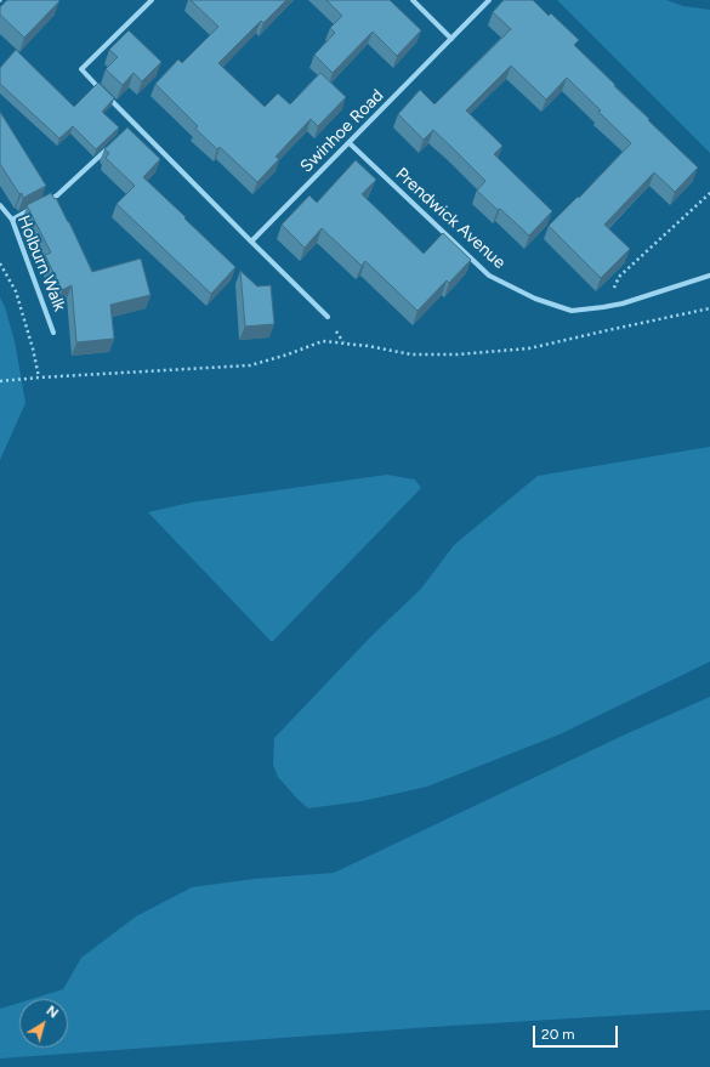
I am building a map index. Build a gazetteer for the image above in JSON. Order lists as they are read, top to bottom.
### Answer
{
  "streets": {
    "street": ["Swinhoe Road", "Prendwick Avenue", "Holburn Walk"]
  },
  "crossings": [
    ["Swinhoe Road", "Prendwick Avenue"]
  ],
  "scale_bar": "20 m",
  "north": "top right"
}
